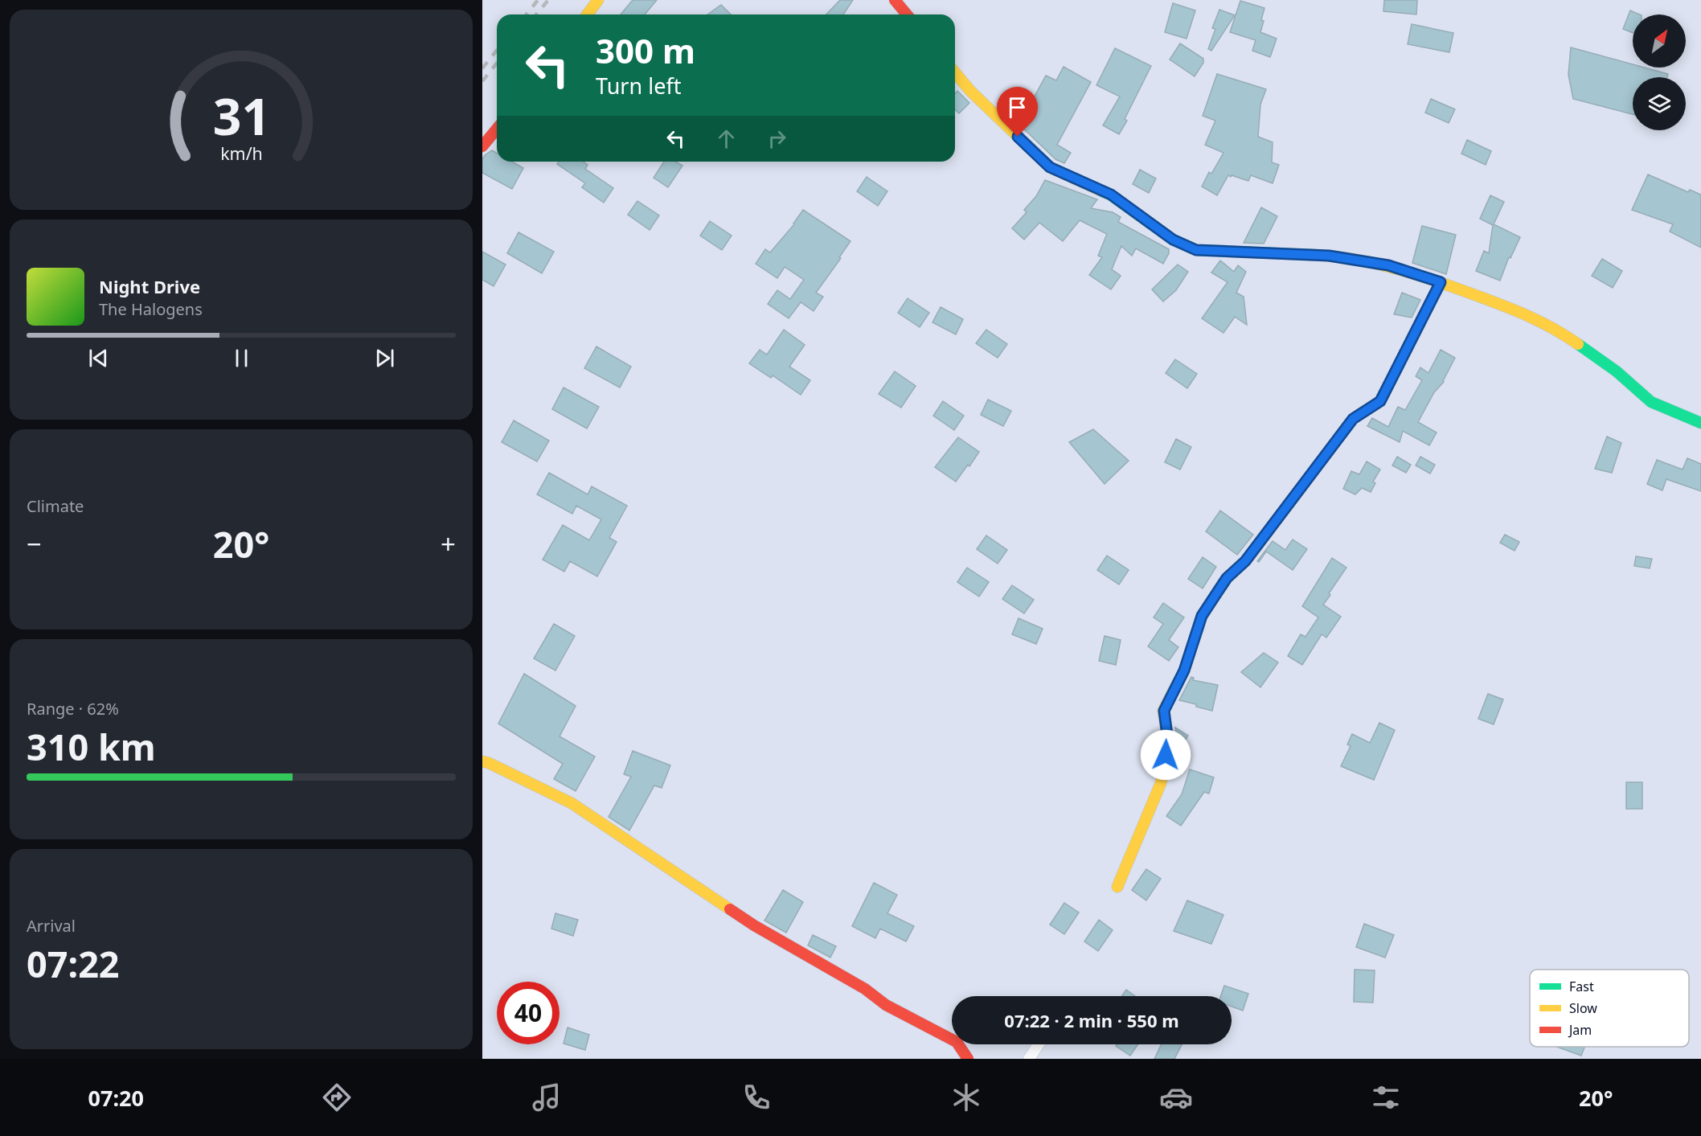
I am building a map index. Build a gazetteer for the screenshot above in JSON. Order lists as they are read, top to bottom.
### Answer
{
  "legend": ["Fast", "Slow", "Jam"],
  "north": "top right",
  "page": {
    "turn": ["300 m", "Turn left"],
    "song": ["Night Drive", "The Halogens"],
    "tile": [
      "Climate",
      ["Range · 62%", "310 km"],
      ["Arrival", "07:22"]
    ],
    "heat": ["−", "20°", "+"],
    "limit": "40",
    "trip": "07:22 · 2 min · 550 m",
    "tabs": ["07:20", "20°"],
    "gauge": ["31", "km/h"]
  }
}
